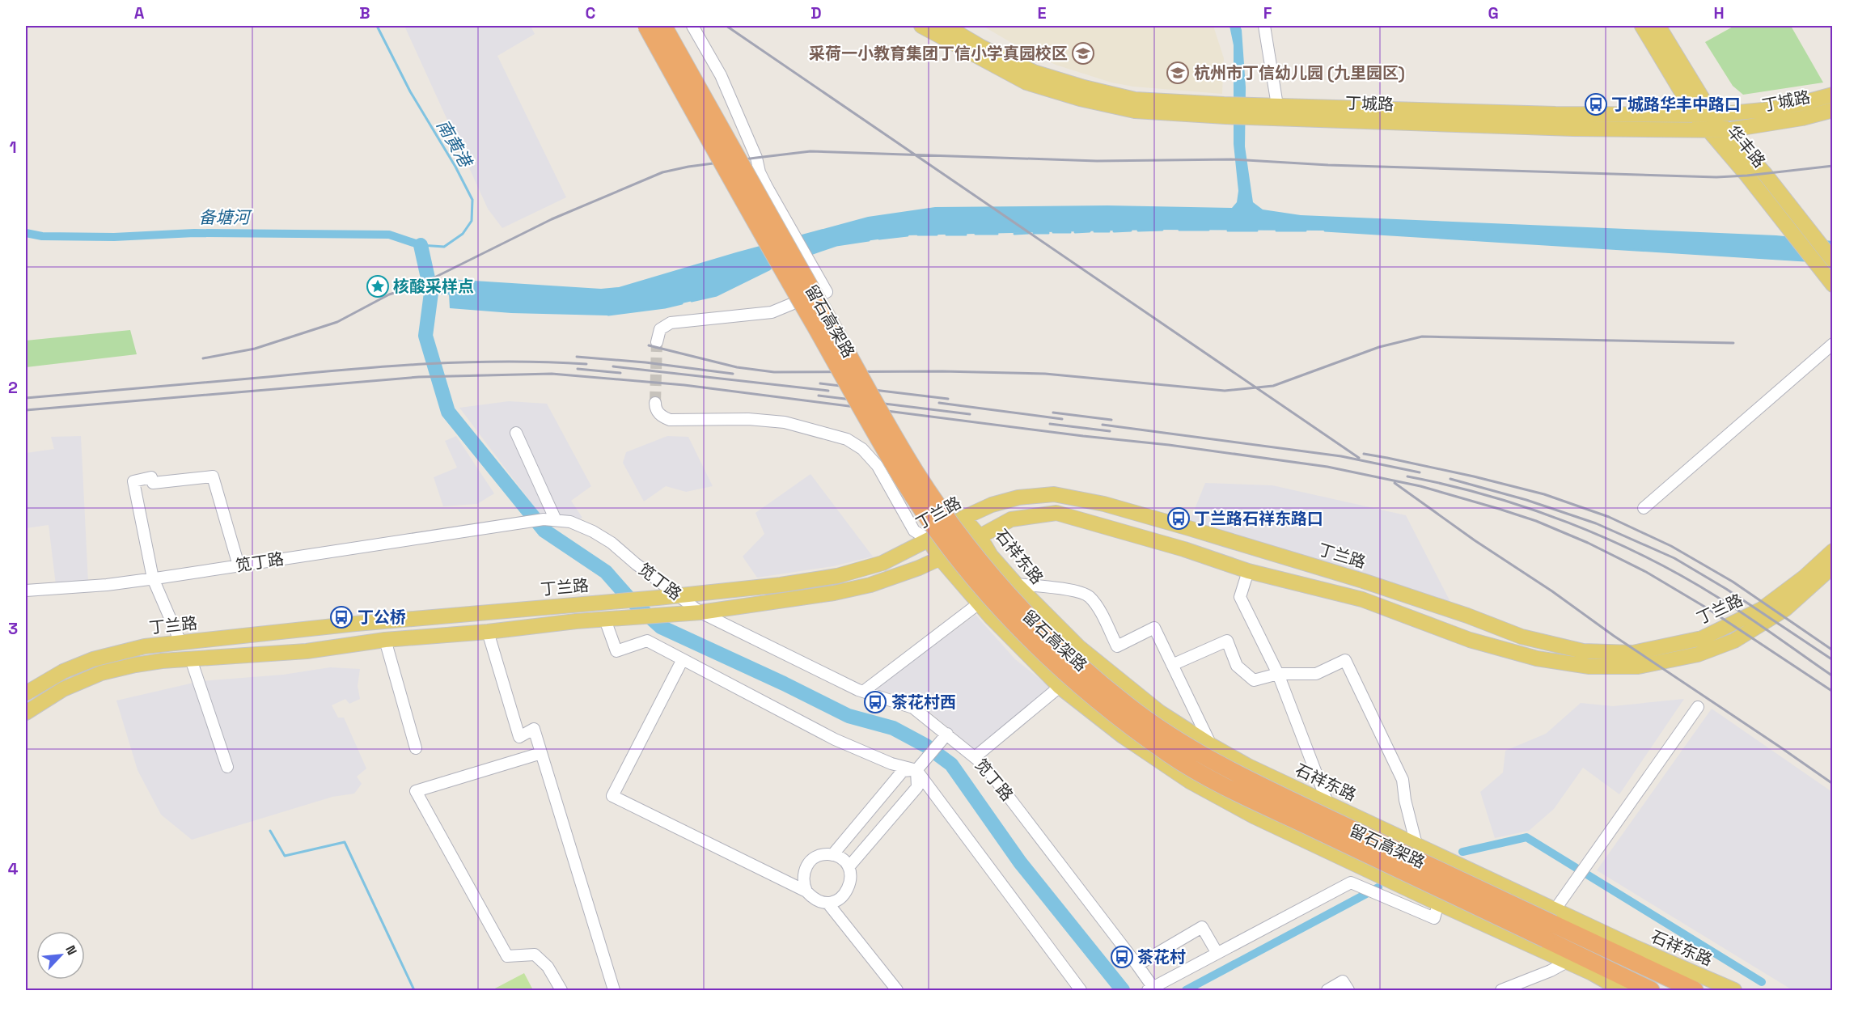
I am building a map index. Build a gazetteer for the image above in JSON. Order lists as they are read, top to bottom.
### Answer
{
  "streets": {
    "highway": ["留石高架路"],
    "main road": [
      "丁城路",
      "华丰路",
      "丁兰路",
      "石祥东路"
    ],
    "street": ["笕丁路"]
  },
  "crossings": [
    ["丁城路", "华丰路"],
    ["留石高架路", "石祥东路"],
    ["丁兰路", "石祥东路"],
    ["丁兰路", "笕丁路"]
  ],
  "water": ["南黄港", "备塘河"],
  "places": {
    "school or university": ["采荷一小教育集团丁信小学真园校区", "杭州市丁信幼儿园 (九里园区)"],
    "bus stop": [
      "丁城路华丰中路口",
      "丁兰路石祥东路口",
      "丁公桥",
      "茶花村西",
      "茶花村"
    ],
    "place": ["核酸采样点"]
  },
  "north": "top right",
  "grid": {
    "columns": [
      "A",
      "B",
      "C",
      "D",
      "E",
      "F",
      "G",
      "H"
    ],
    "rows": [
      "1",
      "2",
      "3",
      "4"
    ]
  }
}
